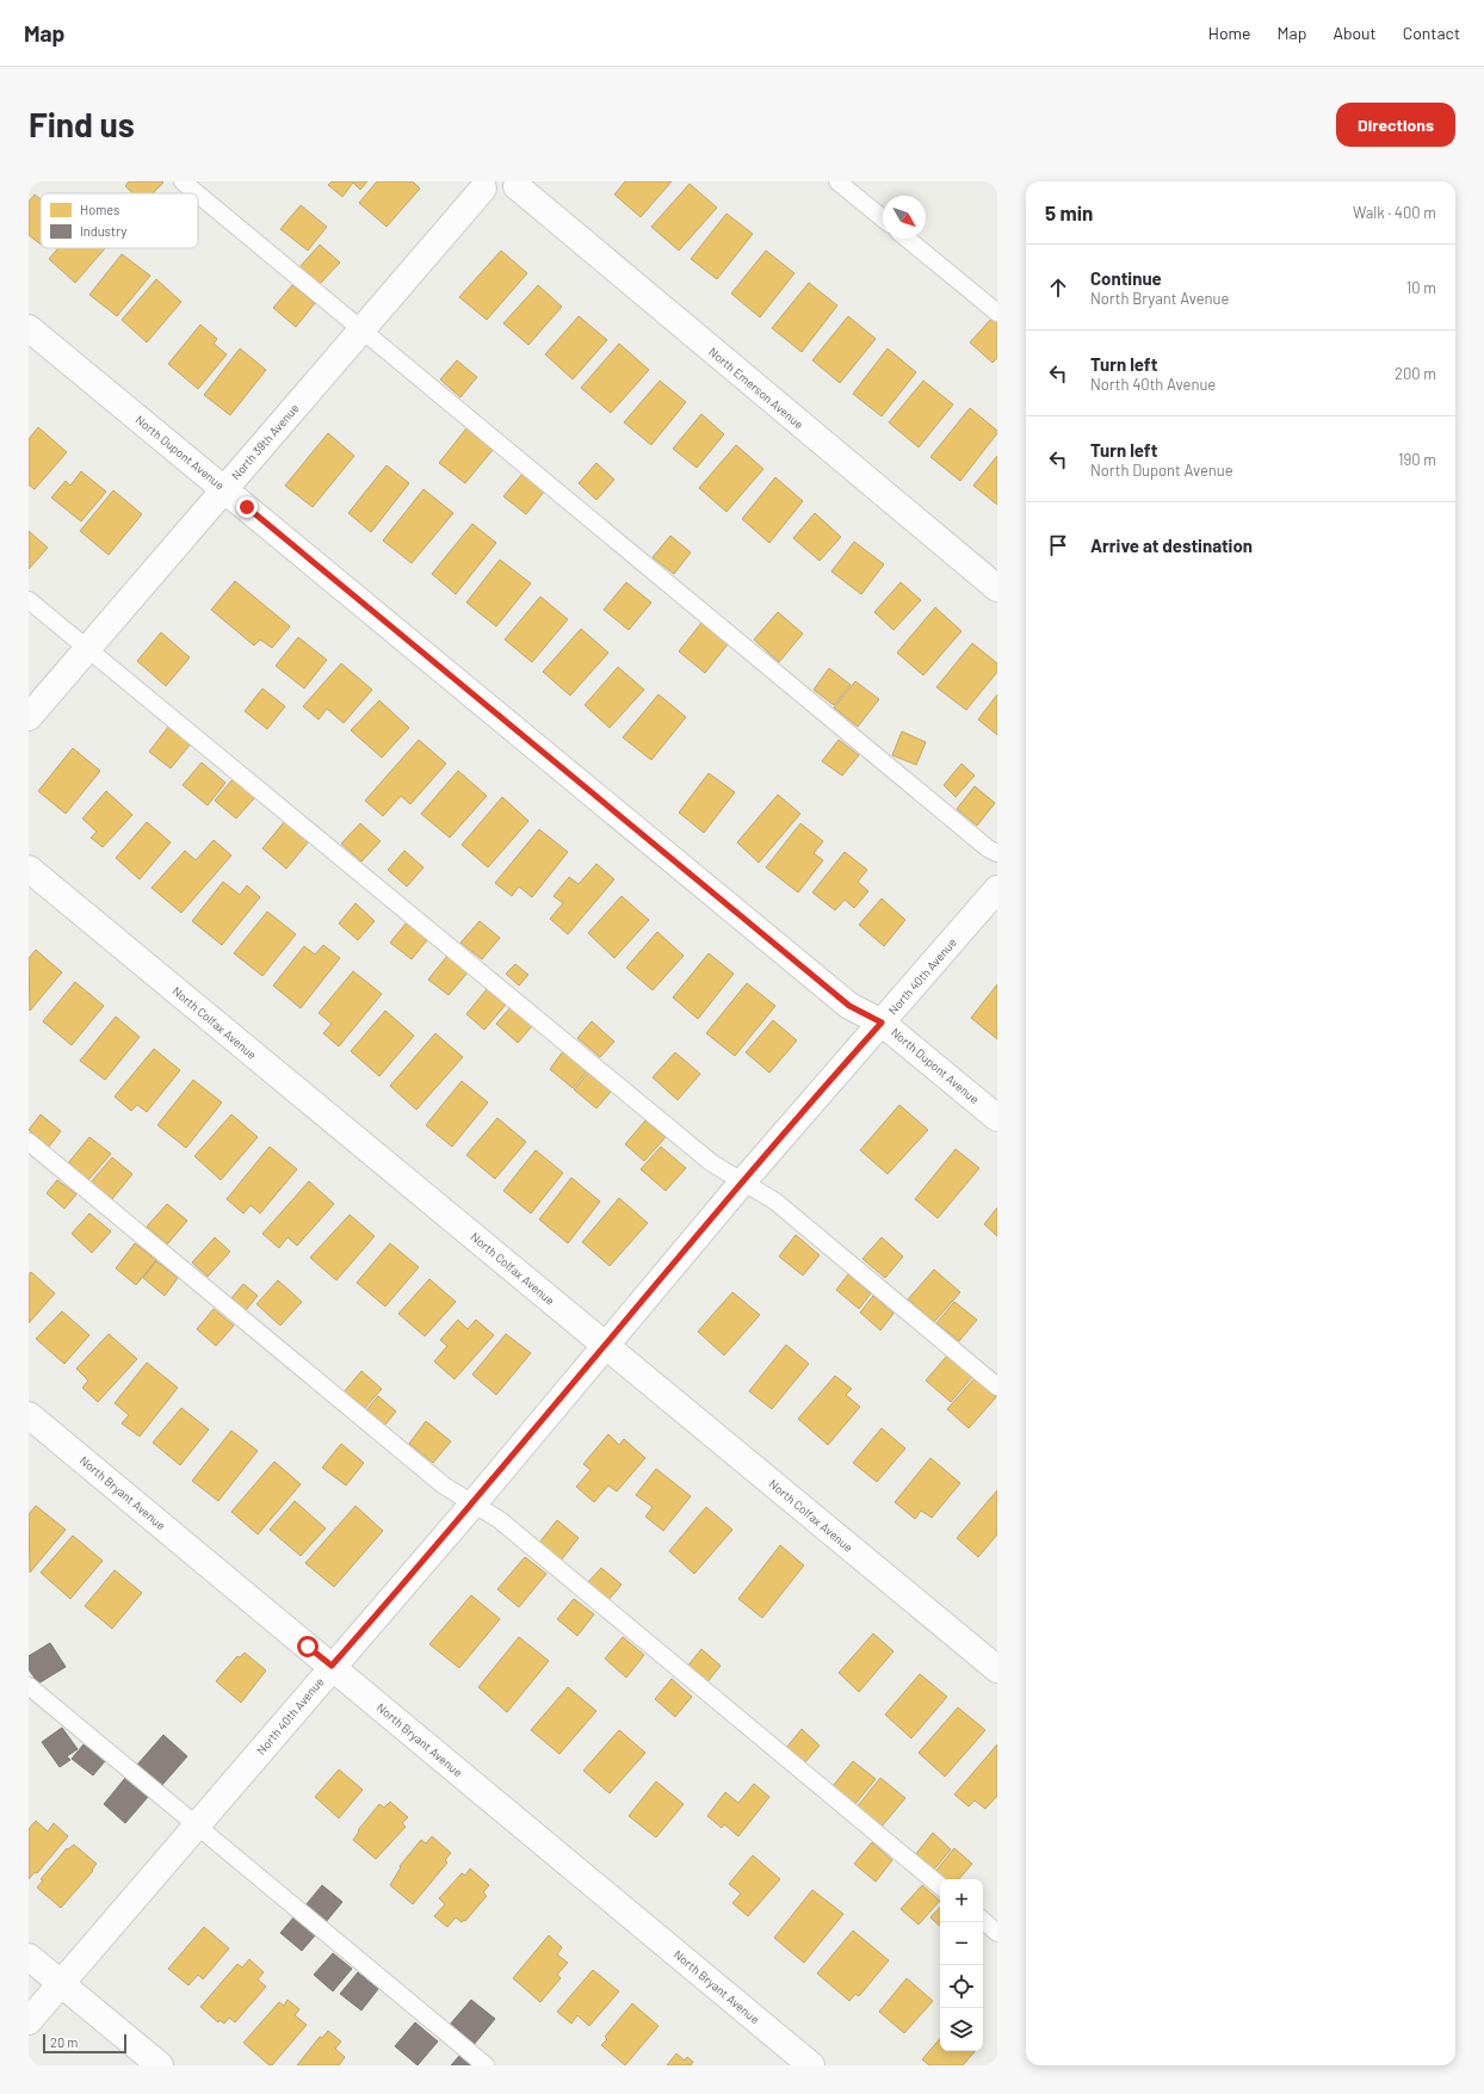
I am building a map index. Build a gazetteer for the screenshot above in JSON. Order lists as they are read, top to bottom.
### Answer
{
  "streets": {
    "street": [
      "North Emerson Avenue",
      "North 39th Avenue",
      "North Dupont Avenue",
      "North 40th Avenue",
      "North Colfax Avenue",
      "North Bryant Avenue"
    ]
  },
  "crossings": [
    ["North 39th Avenue", "North Dupont Avenue"],
    ["North Dupont Avenue", "North 40th Avenue"],
    ["North 40th Avenue", "North Colfax Avenue"],
    ["North 40th Avenue", "North Bryant Avenue"]
  ],
  "legend": ["Homes", "Industry"],
  "scale_bar": "20 m",
  "north": "bottom right",
  "page": {
    "header": "Map",
    "nav": [
      "Home",
      "Map",
      "About",
      "Contact"
    ],
    "buttons": "Directions",
    "title": "Find us",
    "heading": ["5 min", "Walk · 400 m"],
    "list": [
      ["Continue", "North Bryant Avenue", "10 m"],
      ["Turn left", "North 40th Avenue", "200 m"],
      ["Turn left", "North Dupont Avenue", "190 m"],
      "Arrive at destination"
    ],
    "map_buttons": ["+", "−"],
    "scale": "20 m"
  }
}
